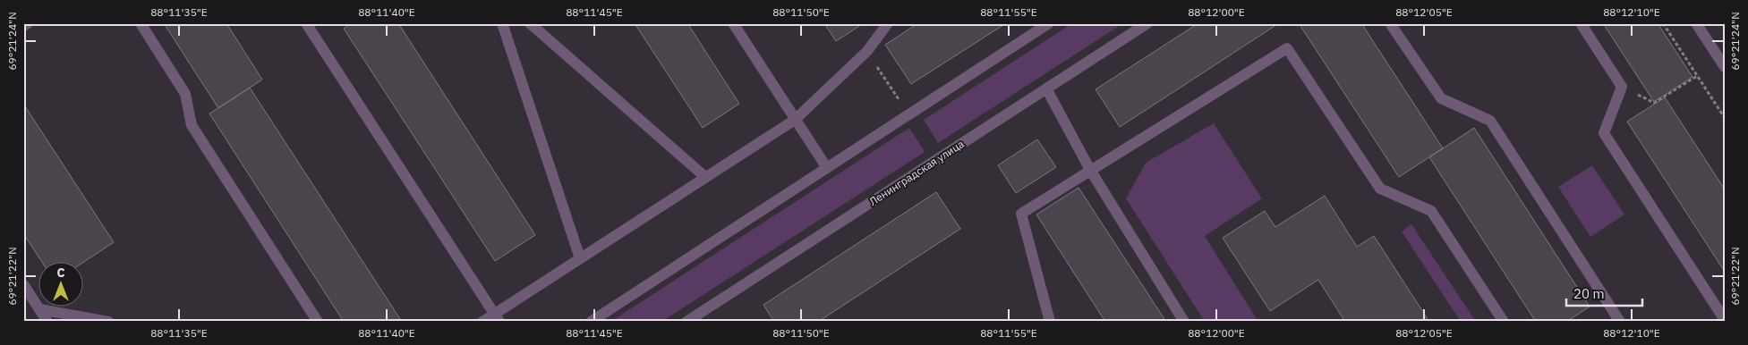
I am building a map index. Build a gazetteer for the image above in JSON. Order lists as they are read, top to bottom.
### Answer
{
  "streets": {
    "street": ["Ленинградская улица"]
  },
  "scale_bar": "20 m",
  "north": "top",
  "coordinates": [
    "88°11'35\"E",
    "88°11'40\"E",
    "88°11'45\"E",
    "88°11'50\"E",
    "88°11'55\"E",
    "88°12'00\"E",
    "88°12'05\"E",
    "88°12'10\"E",
    "69°21'24\"N",
    "69°21'22\"N"
  ]
}
